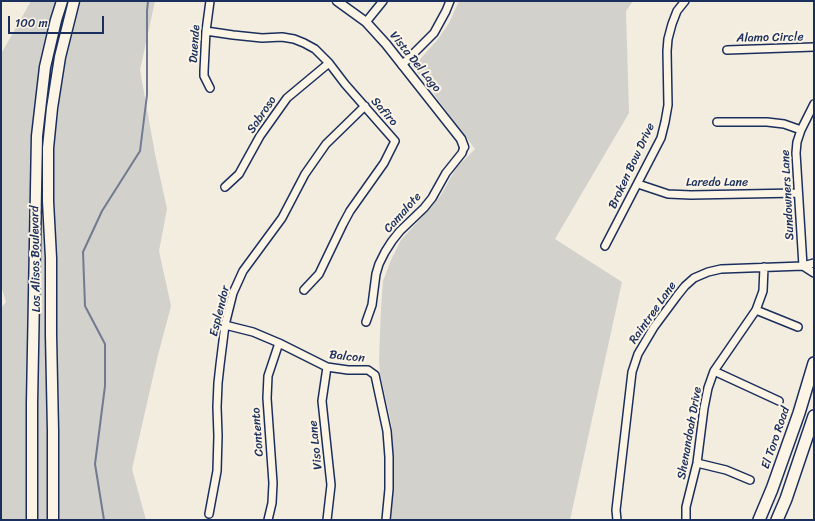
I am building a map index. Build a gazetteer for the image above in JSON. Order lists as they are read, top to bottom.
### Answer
{
  "streets": {
    "main road": ["Los Alisos Boulevard", "El Toro Road"],
    "street": [
      "Alamo Circle",
      "Duende",
      "Vista Del Lago",
      "Safiro",
      "Sabroso",
      "Broken Bow Drive",
      "Laredo Lane",
      "Sundowners Lane",
      "Camalote",
      "Esplendor",
      "Raintree Lane",
      "Balcon",
      "Contento",
      "Shenandoah Drive",
      "Viso Lane"
    ]
  },
  "crossings": [
    ["Duende", "Safiro"],
    ["Vista Del Lago", "Camalote"],
    ["Safiro", "Sabroso"],
    ["Safiro", "Esplendor"],
    ["Broken Bow Drive", "Laredo Lane"],
    ["Laredo Lane", "Sundowners Lane"],
    ["Sundowners Lane", "Raintree Lane"],
    ["Esplendor", "Balcon"],
    ["Raintree Lane", "Shenandoah Drive"],
    ["Balcon", "Contento"],
    ["Balcon", "Viso Lane"]
  ],
  "scale_bar": "100 m"
}
